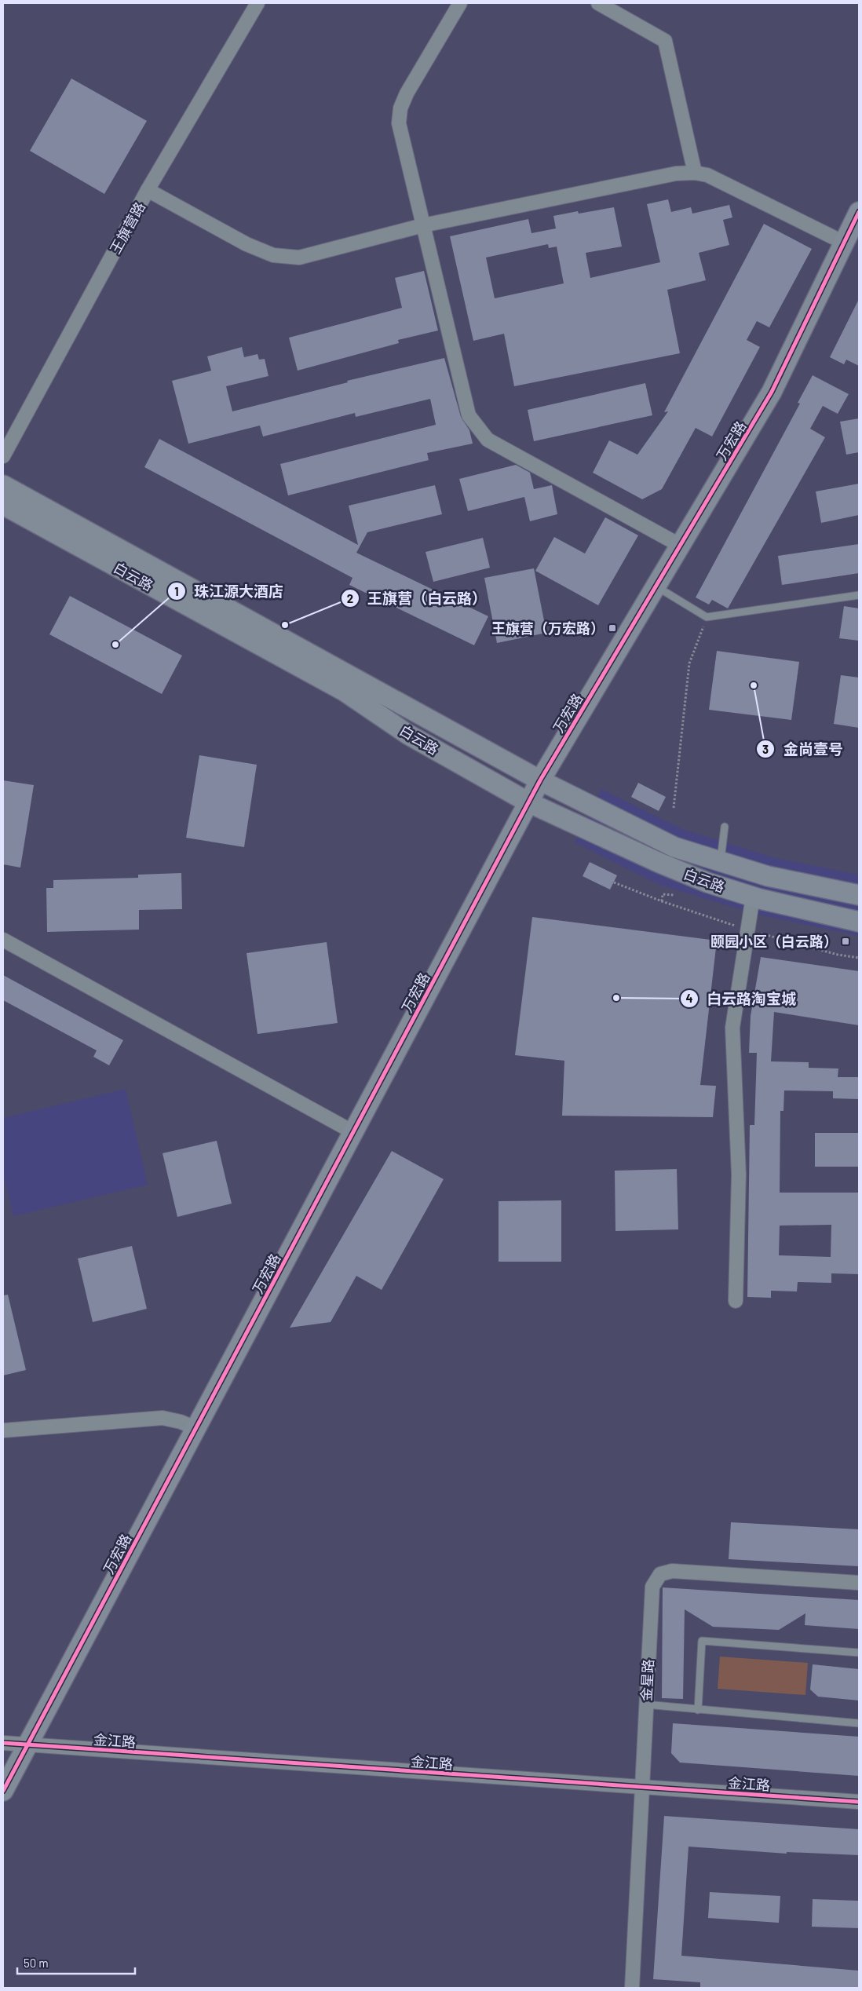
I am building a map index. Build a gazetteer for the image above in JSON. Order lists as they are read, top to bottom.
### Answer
{
  "streets": {
    "main road": ["万宏路", "白云路"],
    "street": ["王旗营路", "金星路", "金江路"]
  },
  "crossings": [
    ["万宏路", "白云路"],
    ["万宏路", "金江路"],
    ["金星路", "金江路"]
  ],
  "places": {
    "other": [
      "王旗营（白云路）",
      "珠江源大酒店",
      "金尚壹号",
      "白云路淘宝城"
    ],
    "transit": ["王旗营（万宏路）", "颐园小区（白云路）"]
  },
  "scale_bar": "50 m"
}
